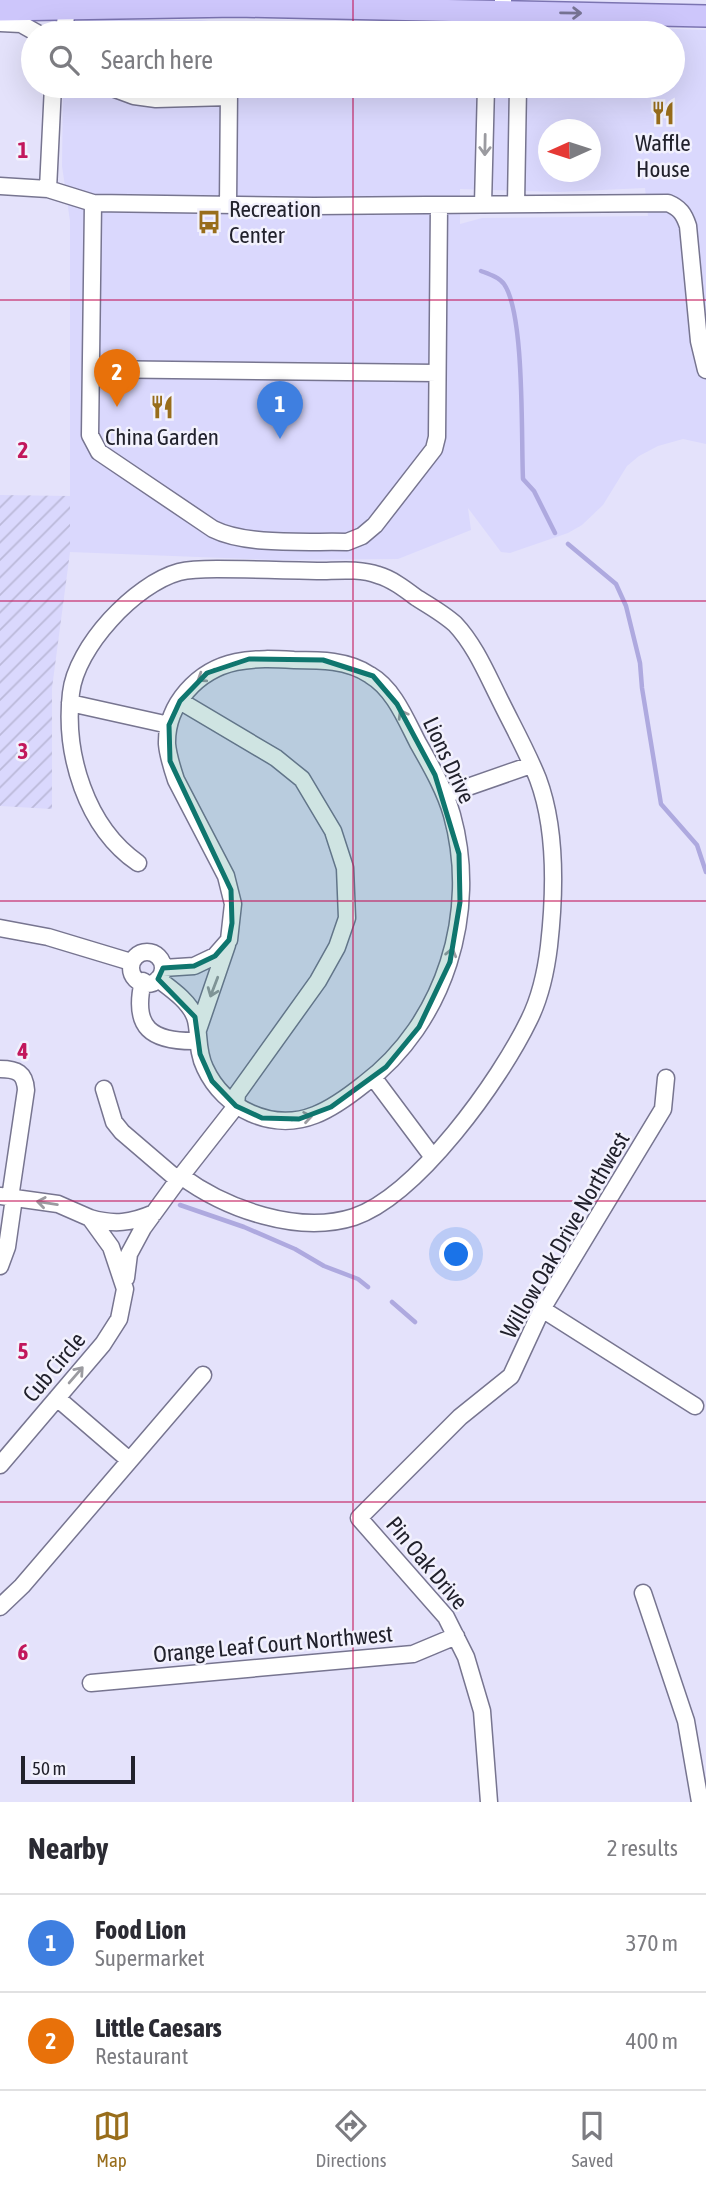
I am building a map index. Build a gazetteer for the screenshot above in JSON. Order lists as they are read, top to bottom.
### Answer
{
  "streets": {
    "street": [
      "Lions Drive",
      "Willow Oak Drive Northwest",
      "Cub Circle",
      "Pin Oak Drive",
      "Orange Leaf Court Northwest"
    ]
  },
  "crossings": [
    ["Lions Drive", "Cub Circle"],
    ["Willow Oak Drive Northwest", "Pin Oak Drive"],
    ["Pin Oak Drive", "Orange Leaf Court Northwest"]
  ],
  "places": {
    "restaurant": ["Waffle House", "China Garden"],
    "bus stop": ["Recreation Center"]
  },
  "scale_bar": "50 m",
  "north": "left",
  "page": {
    "search": "Search here",
    "pins": ["2", "1"],
    "scale": "50 m",
    "heading": ["Nearby", "2 results"],
    "list": [
      {
        "mark": "1",
        "name": "Food Lion",
        "note": "Supermarket",
        "value": "370 m"
      },
      {
        "mark": "2",
        "name": "Little Caesars",
        "note": "Restaurant",
        "value": "400 m"
      }
    ],
    "nav": ["Map", "Directions", "Saved"]
  },
  "grid": {
    "rows": [
      "1",
      "2",
      "3",
      "4",
      "5",
      "6"
    ]
  }
}
